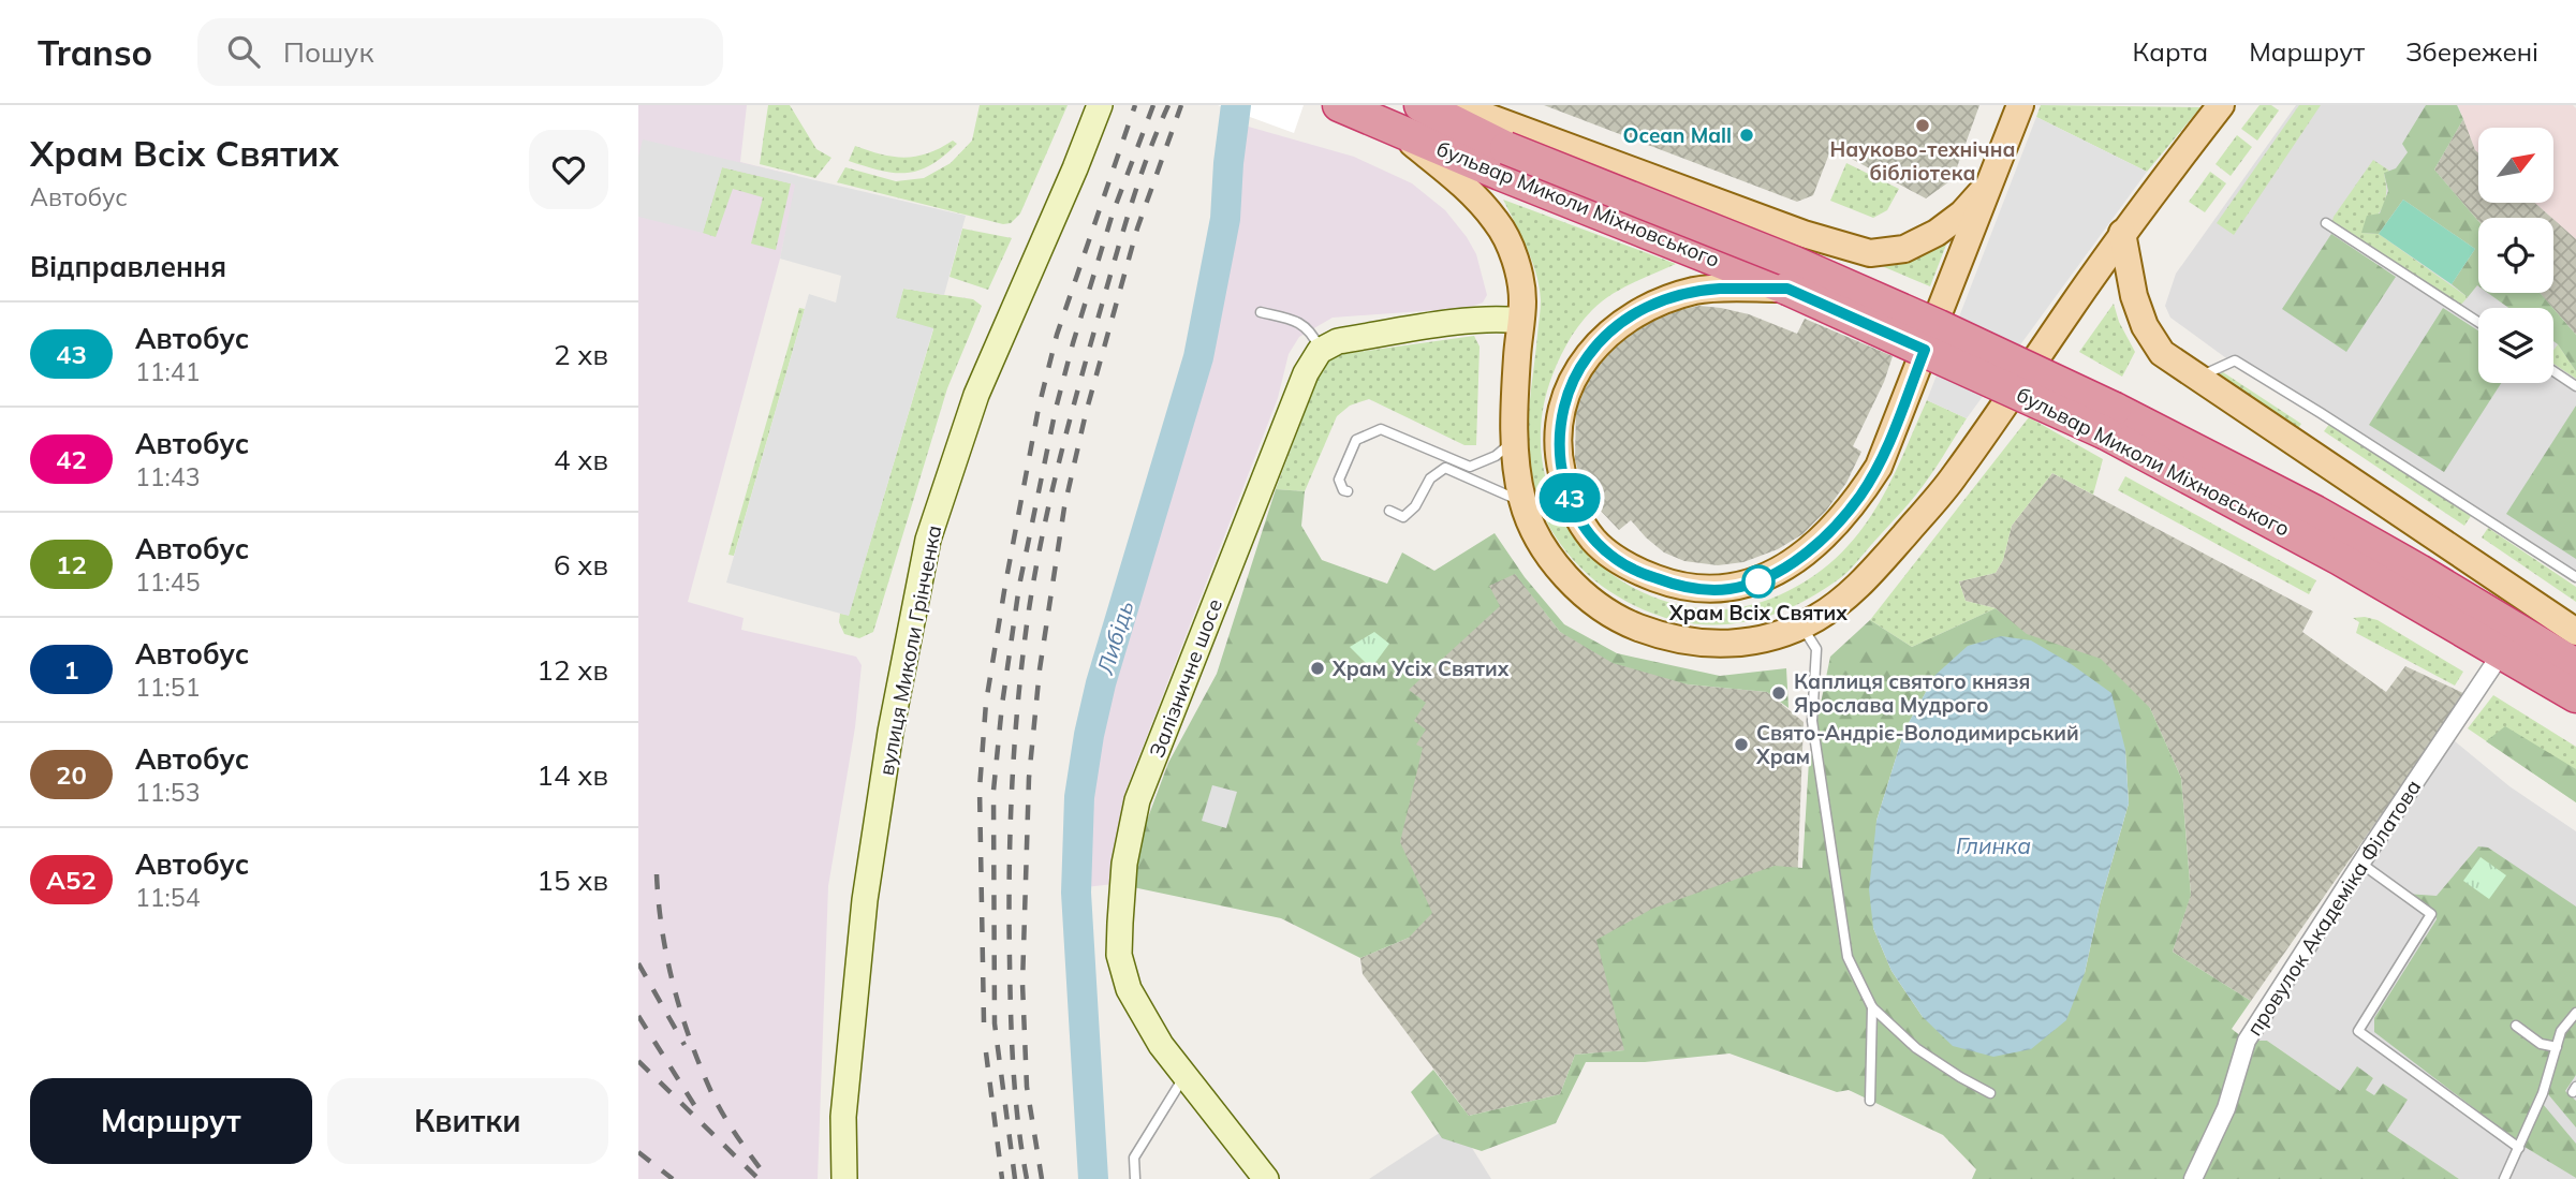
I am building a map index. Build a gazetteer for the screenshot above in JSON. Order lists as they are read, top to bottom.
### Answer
{
  "streets": {
    "highway": ["бульвар Миколи Міхновського"],
    "street": ["вулиця Миколи Грінченка", "Залізничне шосе", "провулок Академіка Філатова"]
  },
  "crossings": [
    ["бульвар Миколи Міхновського", "провулок Академіка Філатова"]
  ],
  "water": ["Либідь", "Глинка"],
  "places": [
    "Науково-технічна бібліотека",
    "Ocean Mall",
    "Храм Всіх Святих",
    "Храм Усіх Святих",
    "Каплиця святого князя Ярослава Мудрого",
    "Свято-Андріє-Володимирський Храм"
  ],
  "lines": ["bus line 43"],
  "north": "top right",
  "page": {
    "header": "Transo",
    "search": "Пошук",
    "nav": ["Карта", "Маршрут", "Збережені"],
    "heading": [
      ["Храм Всіх Святих", "Автобус"],
      "Відправлення"
    ],
    "on_map": "43",
    "list": [
      {
        "mark": "43",
        "name": "Автобус",
        "note": "11:41",
        "value": "2 хв"
      },
      {
        "mark": "42",
        "name": "Автобус",
        "note": "11:43",
        "value": "4 хв"
      },
      {
        "mark": "12",
        "name": "Автобус",
        "note": "11:45",
        "value": "6 хв"
      },
      {
        "mark": "1",
        "name": "Автобус",
        "note": "11:51",
        "value": "12 хв"
      },
      {
        "mark": "20",
        "name": "Автобус",
        "note": "11:53",
        "value": "14 хв"
      },
      {
        "mark": "А52",
        "name": "Автобус",
        "note": "11:54",
        "value": "15 хв"
      }
    ],
    "buttons": ["Маршрут", "Квитки"]
  }
}
